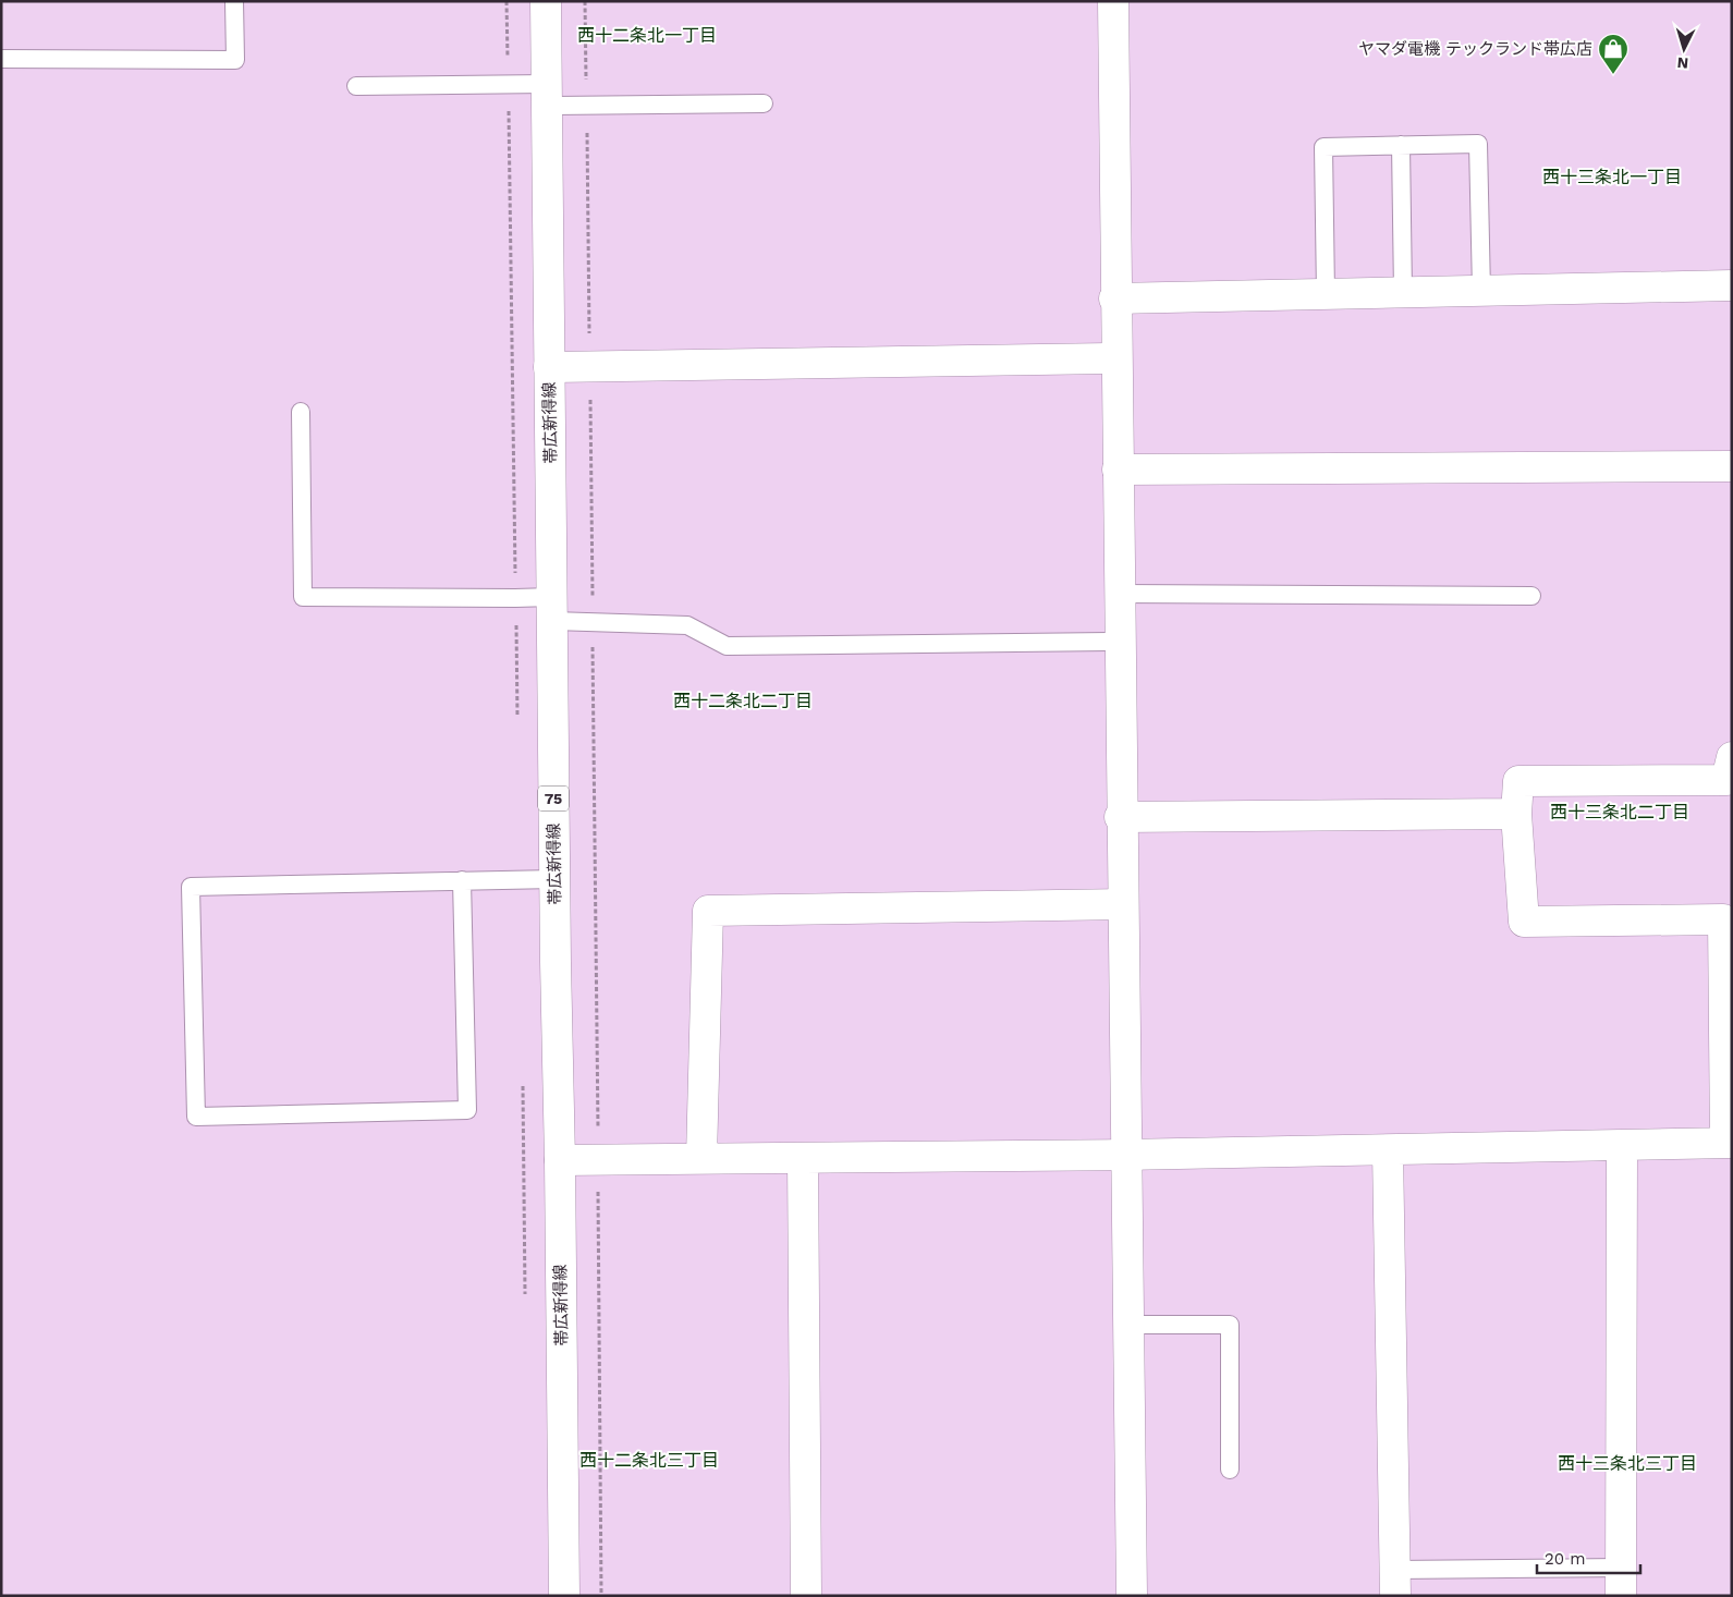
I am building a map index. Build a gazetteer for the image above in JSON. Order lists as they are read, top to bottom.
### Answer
{
  "streets": {
    "street": ["帯広新得線", "75"]
  },
  "districts": [
    "西十二条北一丁目",
    "西十三条北一丁目",
    "西十二条北二丁目",
    "西十三条北二丁目",
    "西十二条北三丁目",
    "西十三条北三丁目"
  ],
  "places": {
    "shop": ["ヤマダ電機 テックランド帯広店"]
  },
  "scale_bar": "20 m",
  "north": "bottom"
}
